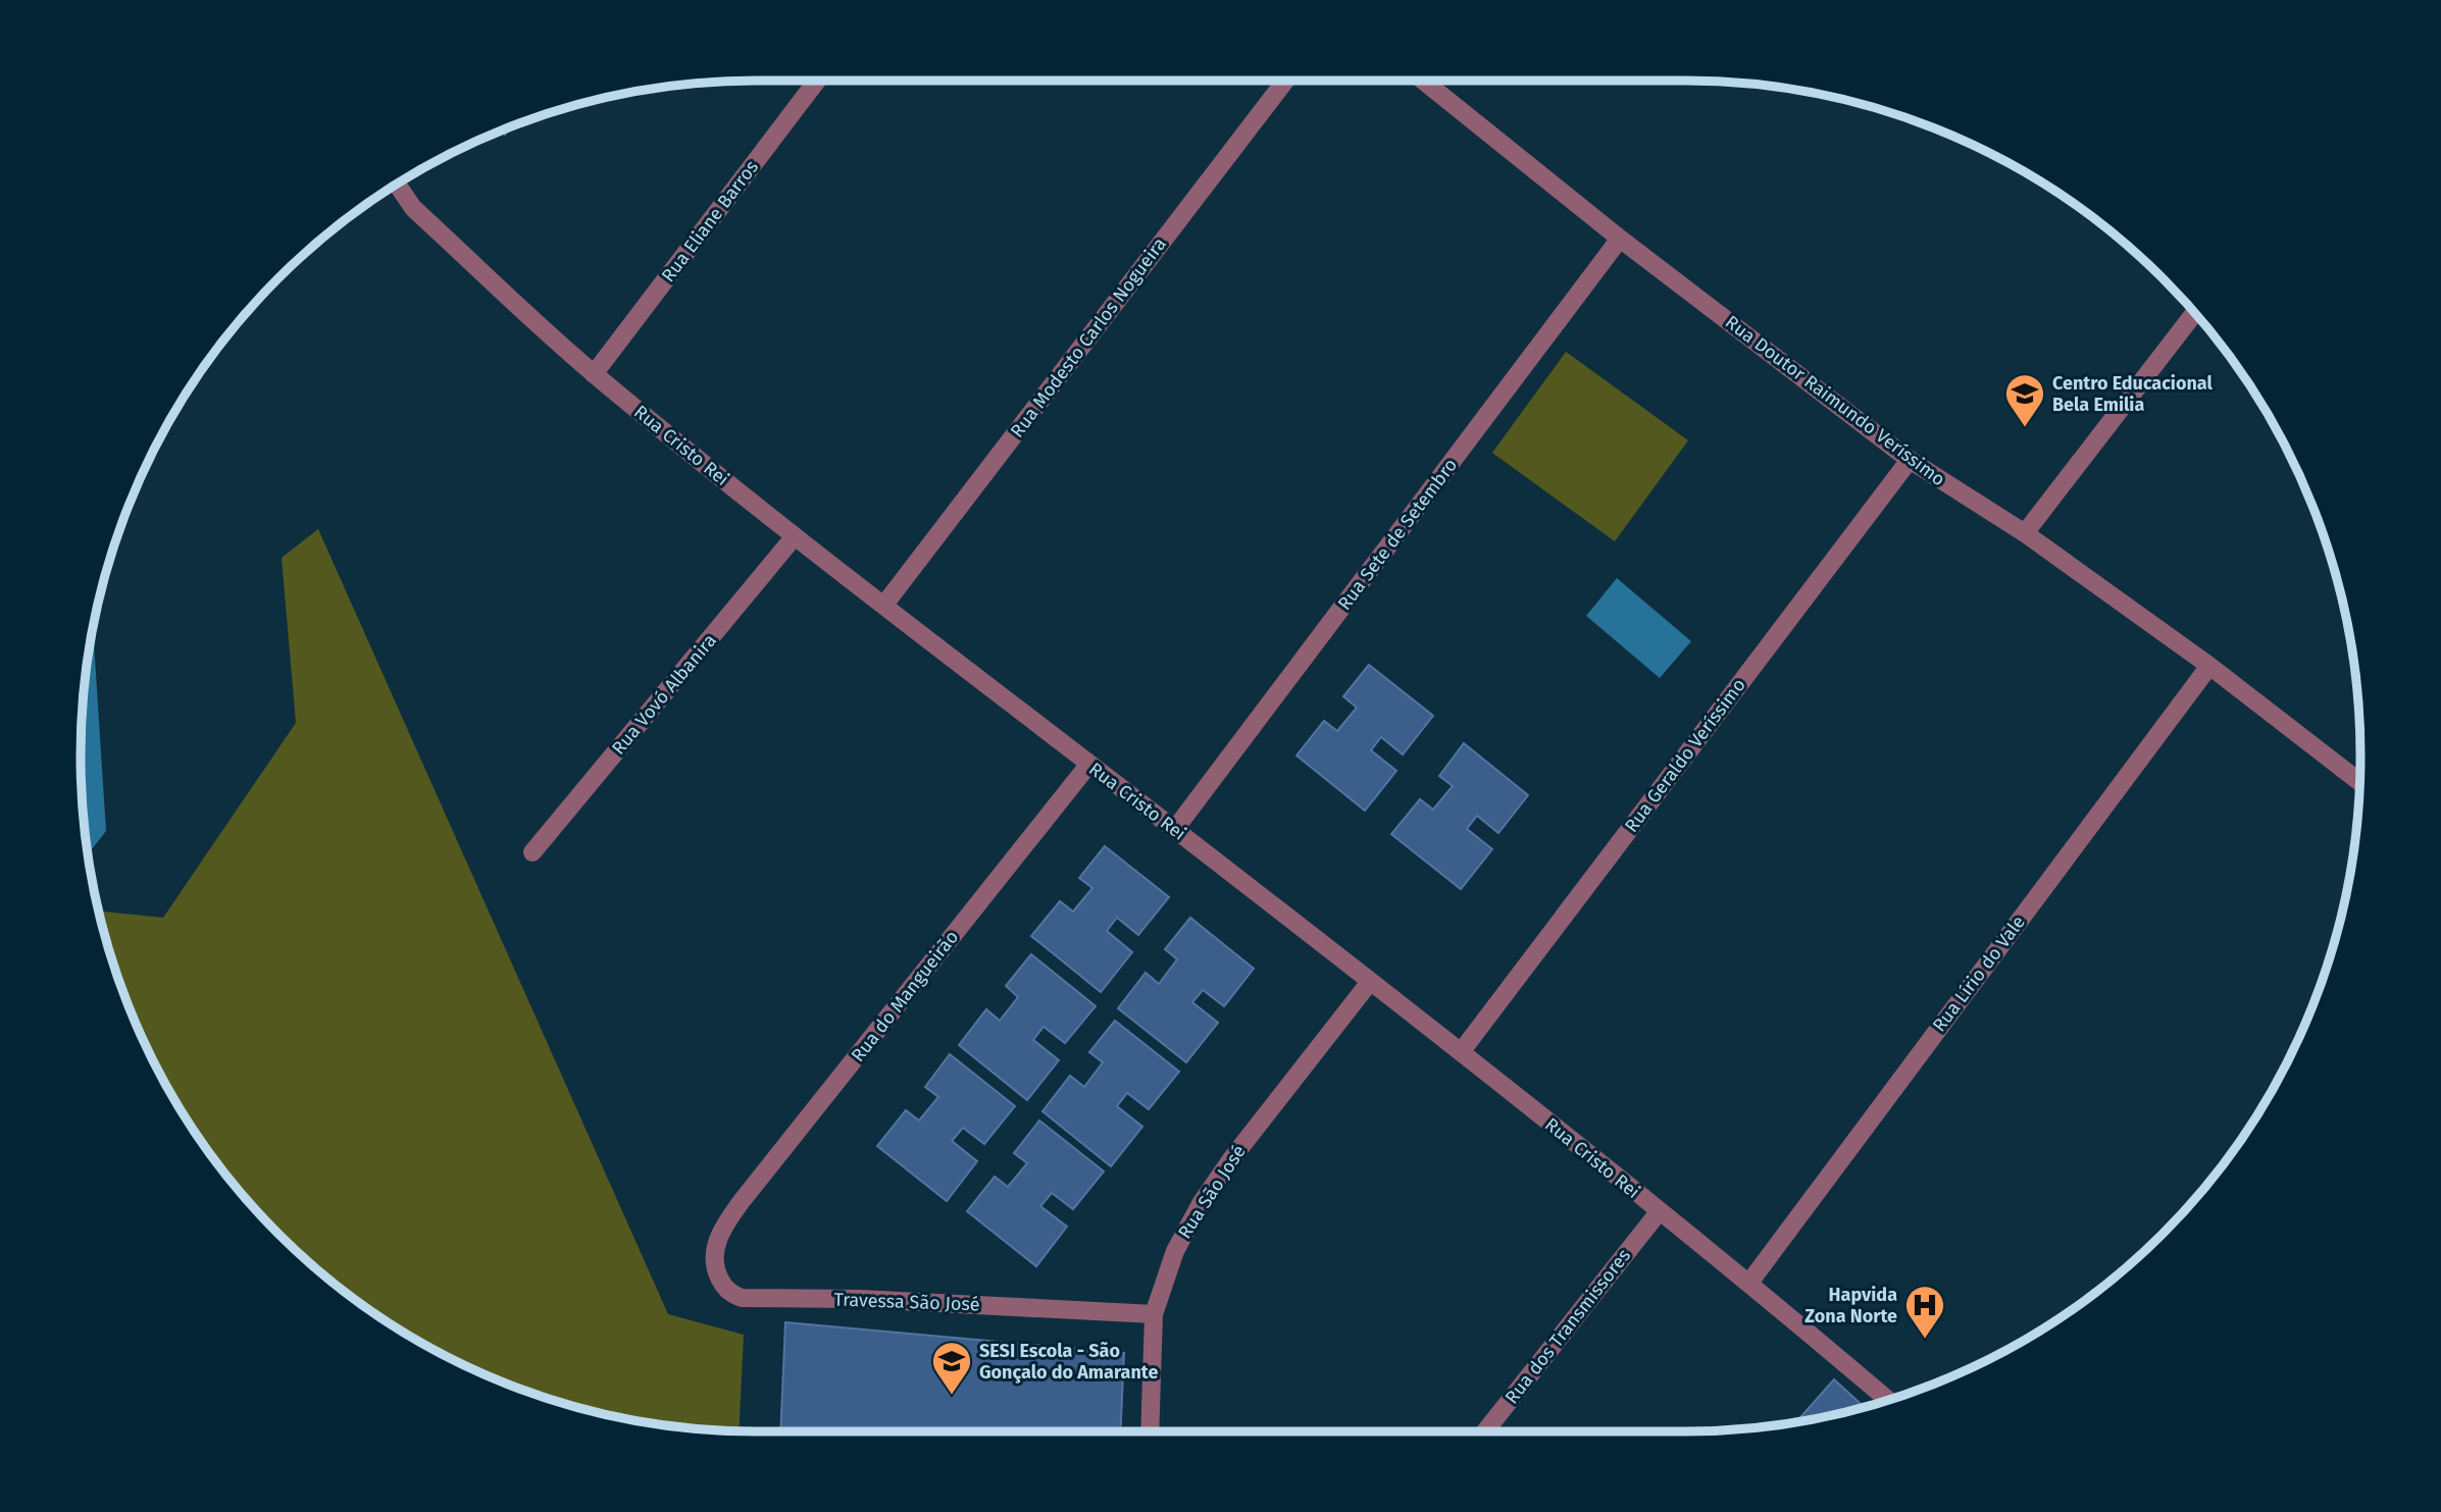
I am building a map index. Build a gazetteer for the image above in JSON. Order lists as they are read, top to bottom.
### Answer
{
  "streets": {
    "street": [
      "Rua Eliane Barros",
      "Rua Modesto Carlos Nogueira",
      "Rua Doutor Raimundo Veríssimo",
      "Rua Cristo Rei",
      "Rua Sete de Setembro",
      "Rua Vovó Albanira",
      "Rua Geraldo Veríssimo",
      "Rua Lírio do Vale",
      "Rua do Mangueirão",
      "Rua São José",
      "Travessa São José",
      "Rua dos Transmissores"
    ]
  },
  "crossings": [
    ["Rua Eliane Barros", "Rua Cristo Rei"],
    ["Rua Modesto Carlos Nogueira", "Rua Cristo Rei"],
    ["Rua Doutor Raimundo Veríssimo", "Rua Sete de Setembro"],
    ["Rua Doutor Raimundo Veríssimo", "Rua Geraldo Veríssimo"],
    ["Rua Doutor Raimundo Veríssimo", "Rua Lírio do Vale"],
    ["Rua Cristo Rei", "Rua Sete de Setembro"],
    ["Rua Cristo Rei", "Rua Vovó Albanira"],
    ["Rua Cristo Rei", "Rua Geraldo Veríssimo"],
    ["Rua Cristo Rei", "Rua Lírio do Vale"],
    ["Rua Cristo Rei", "Rua do Mangueirão"],
    ["Rua Cristo Rei", "Rua São José"],
    ["Rua Cristo Rei", "Rua dos Transmissores"],
    ["Rua do Mangueirão", "Travessa São José"],
    ["Rua São José", "Travessa São José"]
  ],
  "places": {
    "school or university": ["Centro Educacional Bela Emilia", "SESI Escola - São Gonçalo do Amarante"],
    "hospital": ["Hapvida Zona Norte"]
  }
}
